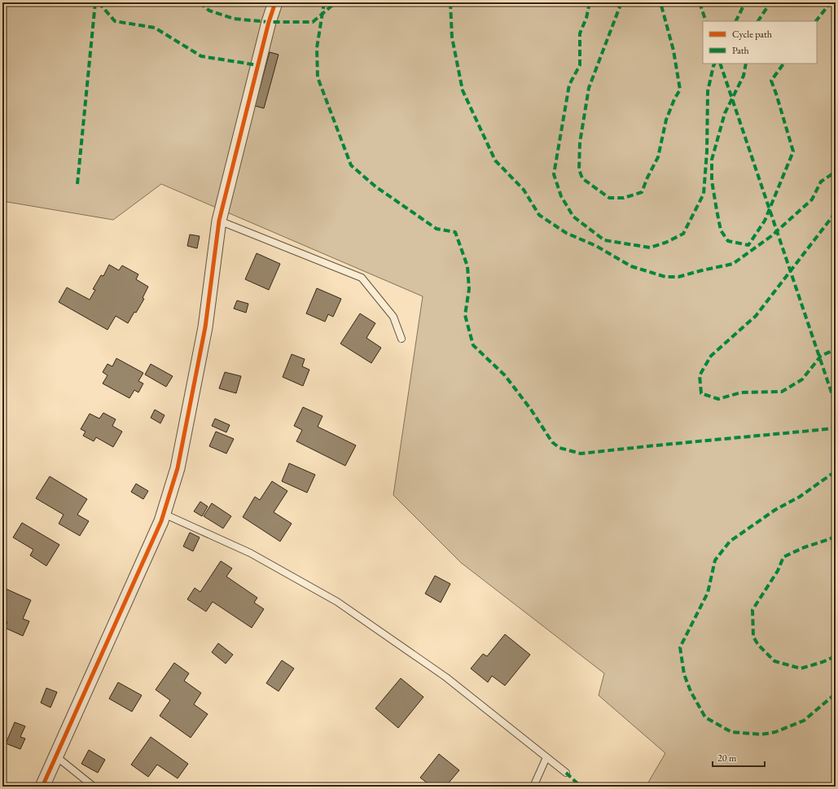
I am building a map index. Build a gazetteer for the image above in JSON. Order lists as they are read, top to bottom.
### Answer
{
  "legend": ["Cycle path", "Path"],
  "scale_bar": "20 m"
}
